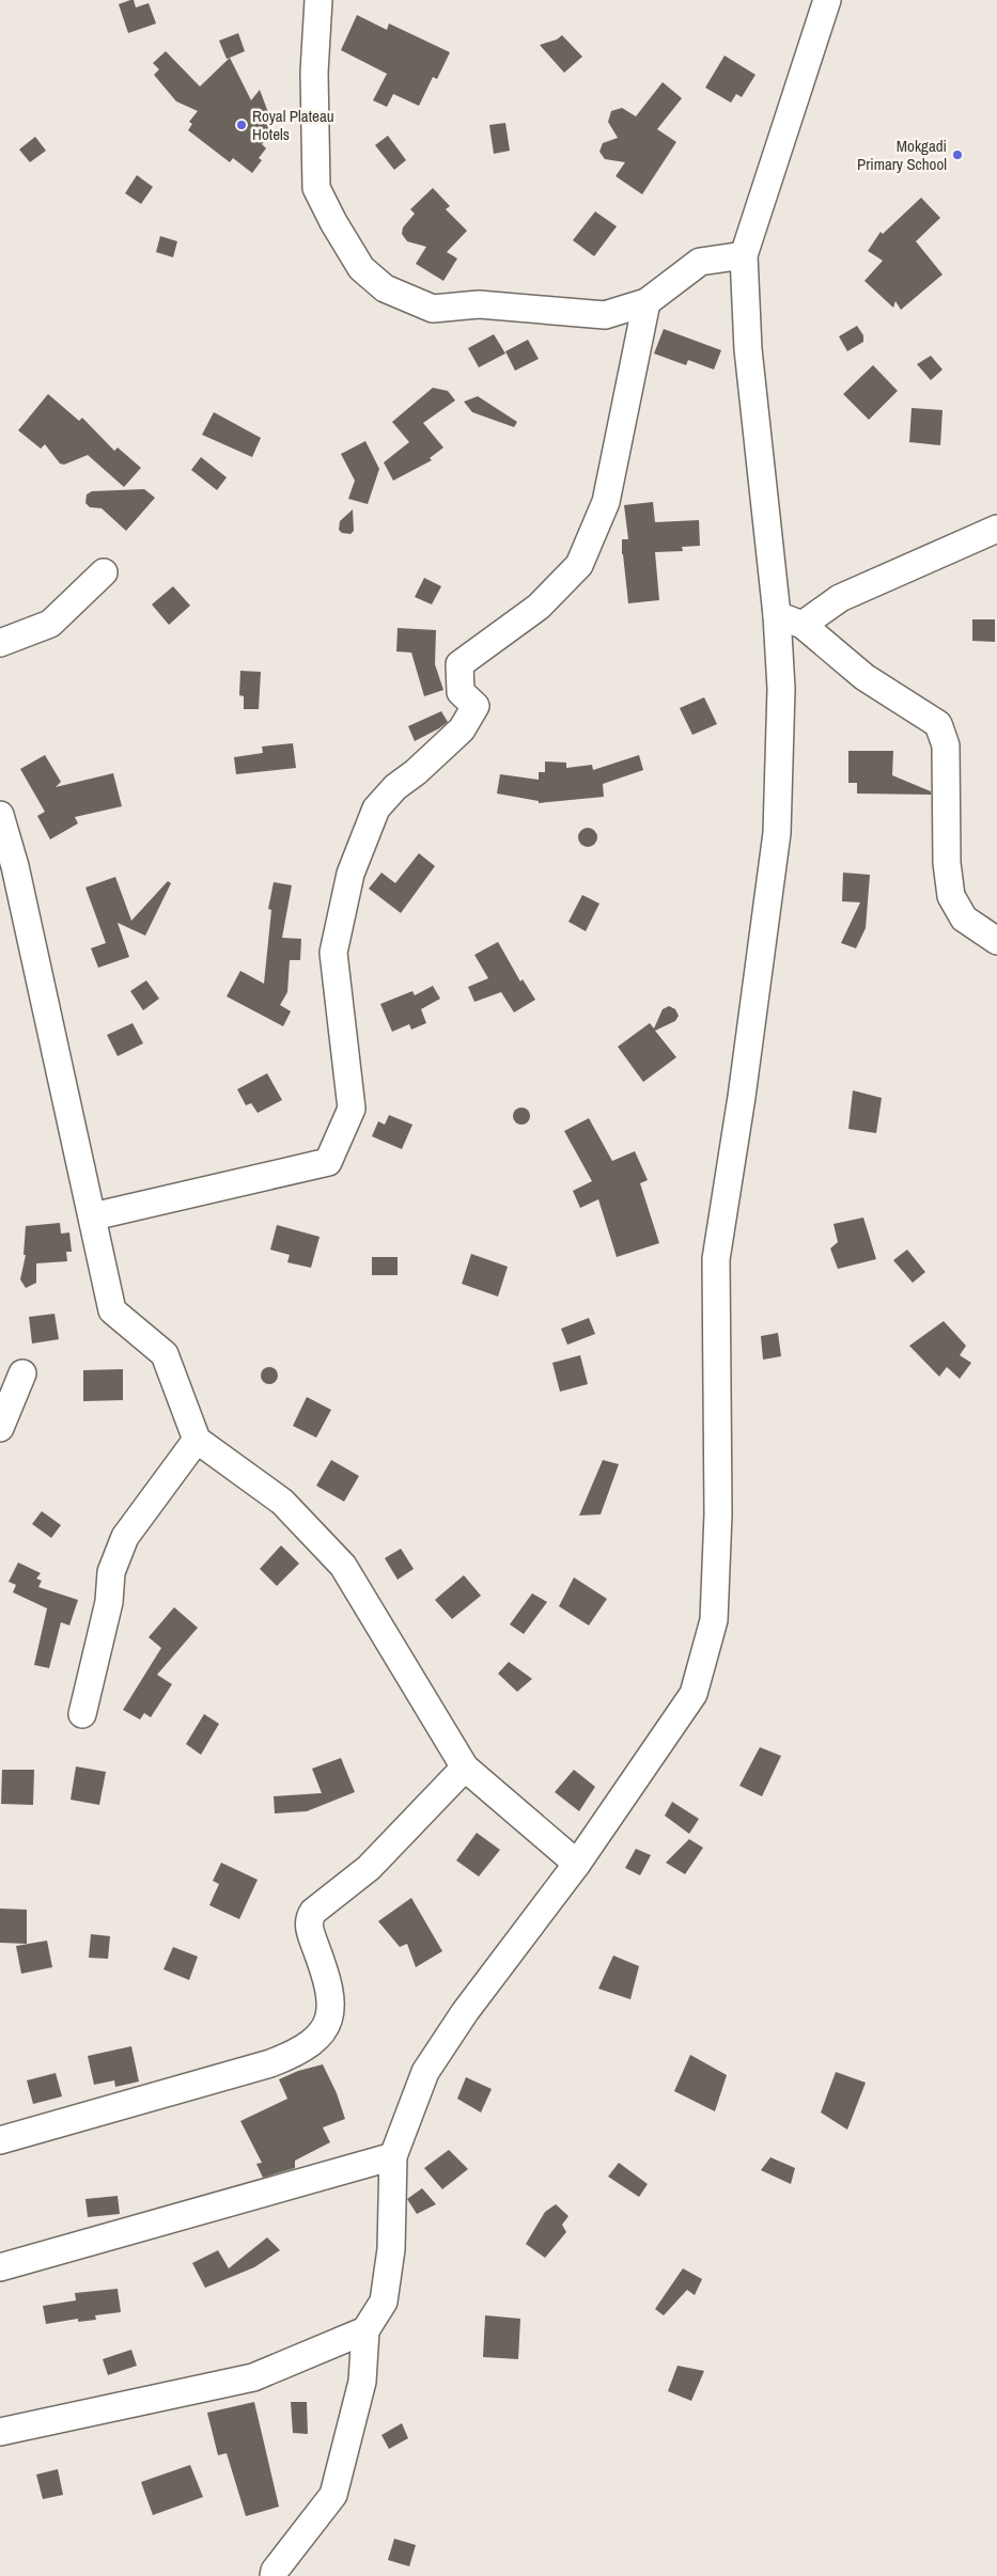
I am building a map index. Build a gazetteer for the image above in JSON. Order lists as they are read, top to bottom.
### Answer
{
  "places": ["Royal Plateau Hotels", "Mokgadi Primary School"]
}
